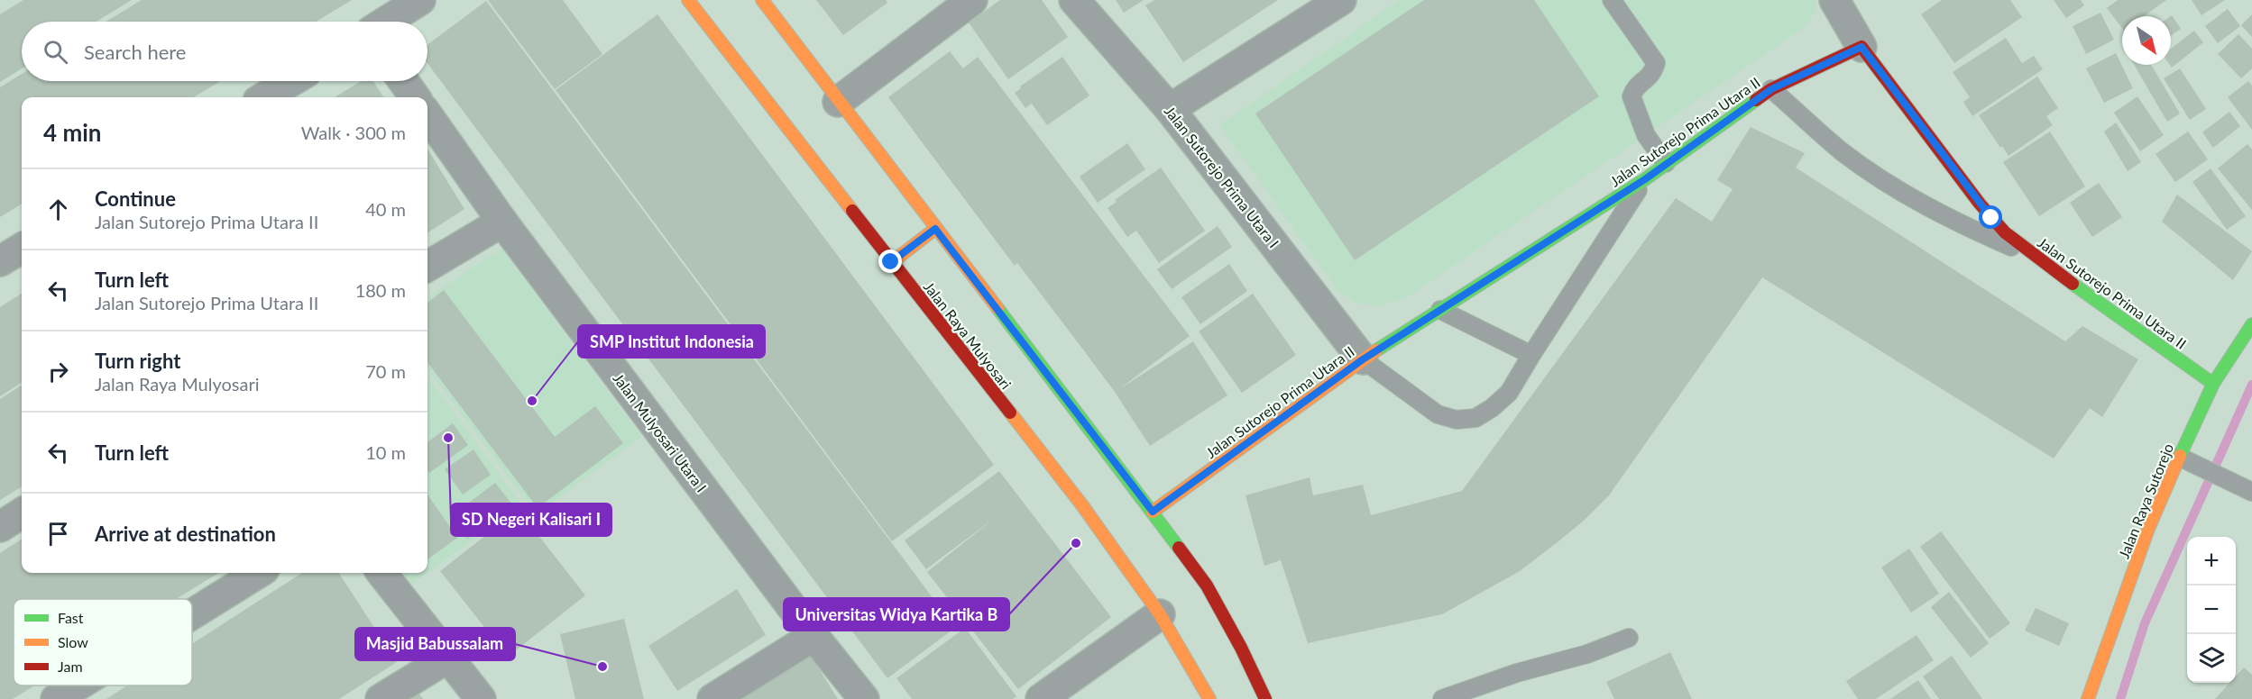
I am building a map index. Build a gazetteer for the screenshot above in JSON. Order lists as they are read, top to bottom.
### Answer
{
  "streets": {
    "main road": ["Jalan Sutorejo Prima Utara II", "Jalan Raya Mulyosari", "Jalan Raya Sutorejo"],
    "street": ["Jalan Sutorejo Prima Utara I", "Jalan Mulyosari Utara I"]
  },
  "crossings": [
    ["Jalan Sutorejo Prima Utara II", "Jalan Sutorejo Prima Utara I"],
    ["Jalan Sutorejo Prima Utara II", "Jalan Raya Sutorejo"]
  ],
  "places": [
    "SMP Institut Indonesia",
    "SD Negeri Kalisari I",
    "Universitas Widya Kartika B",
    "Masjid Babussalam"
  ],
  "legend": ["Fast", "Slow", "Jam"],
  "north": "bottom right",
  "page": {
    "search": "Search here",
    "heading": ["4 min", "Walk · 300 m"],
    "list": [
      ["Continue", "Jalan Sutorejo Prima Utara II", "40 m"],
      ["Turn left", "Jalan Sutorejo Prima Utara II", "180 m"],
      ["Turn right", "Jalan Raya Mulyosari", "70 m"],
      ["Turn left", "10 m"],
      "Arrive at destination"
    ],
    "map_buttons": ["+", "−"]
  }
}
